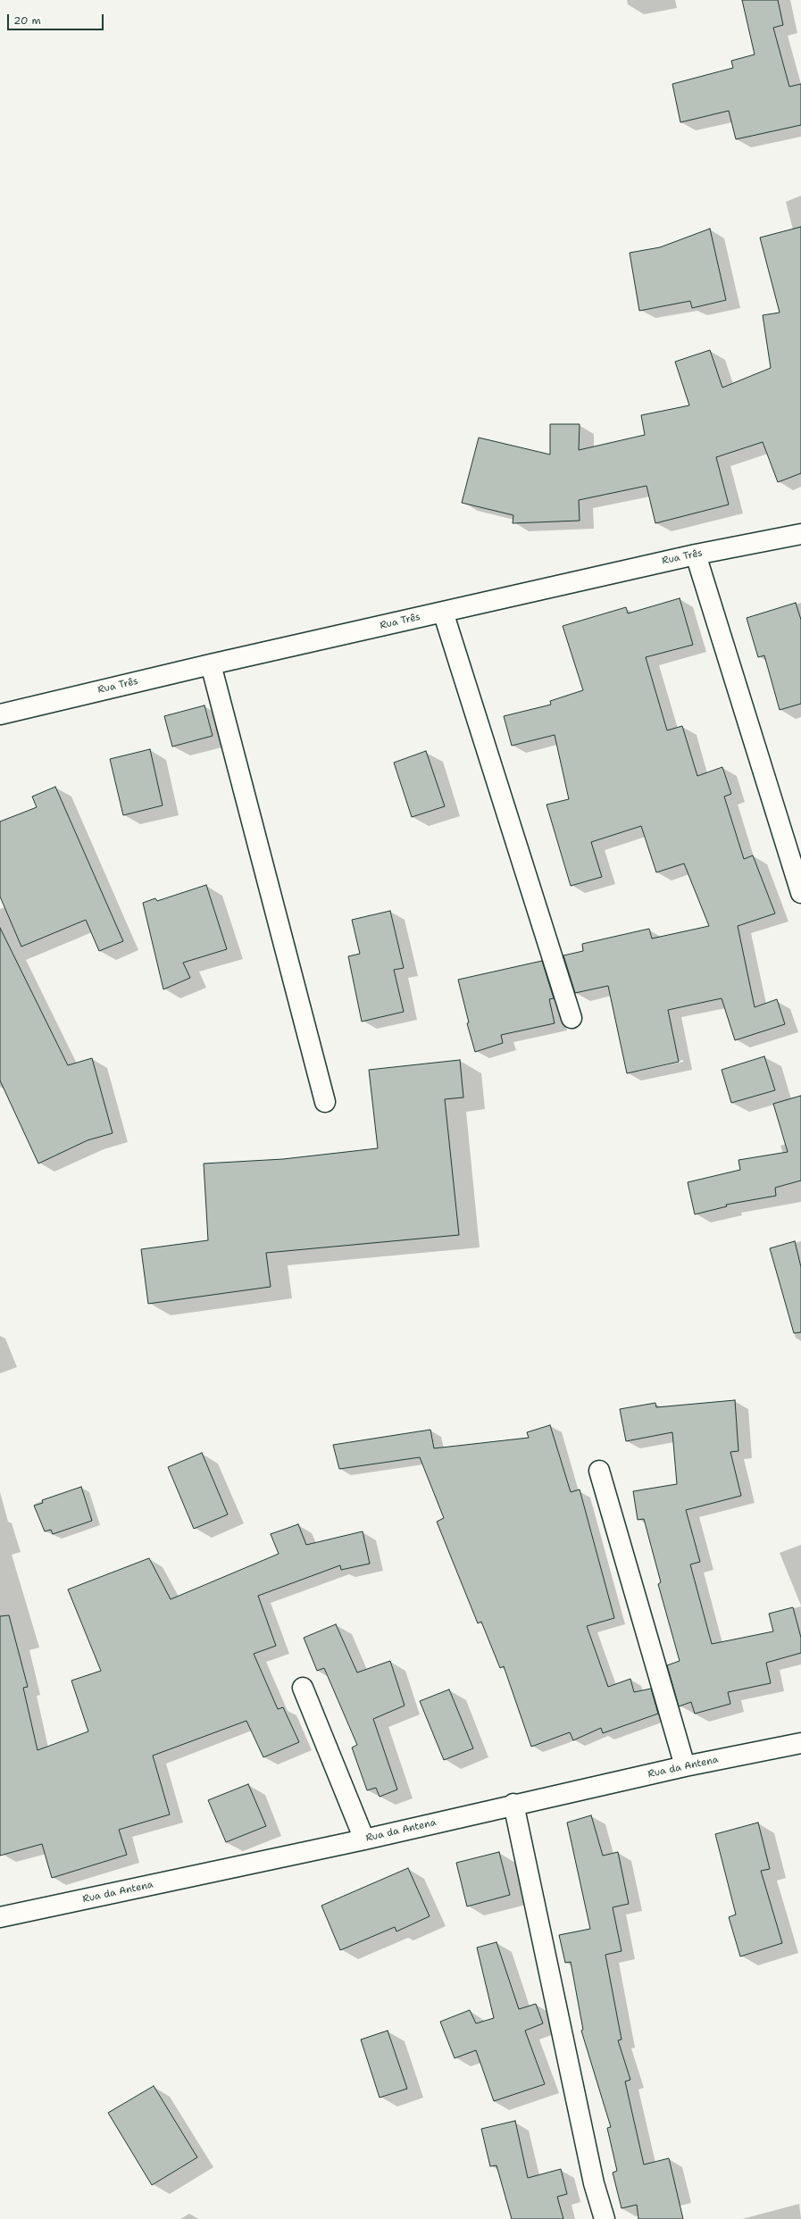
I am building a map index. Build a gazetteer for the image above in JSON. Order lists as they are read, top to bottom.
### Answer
{
  "streets": {
    "street": ["Rua Três", "Rua da Antena"]
  },
  "scale_bar": "20 m"
}
